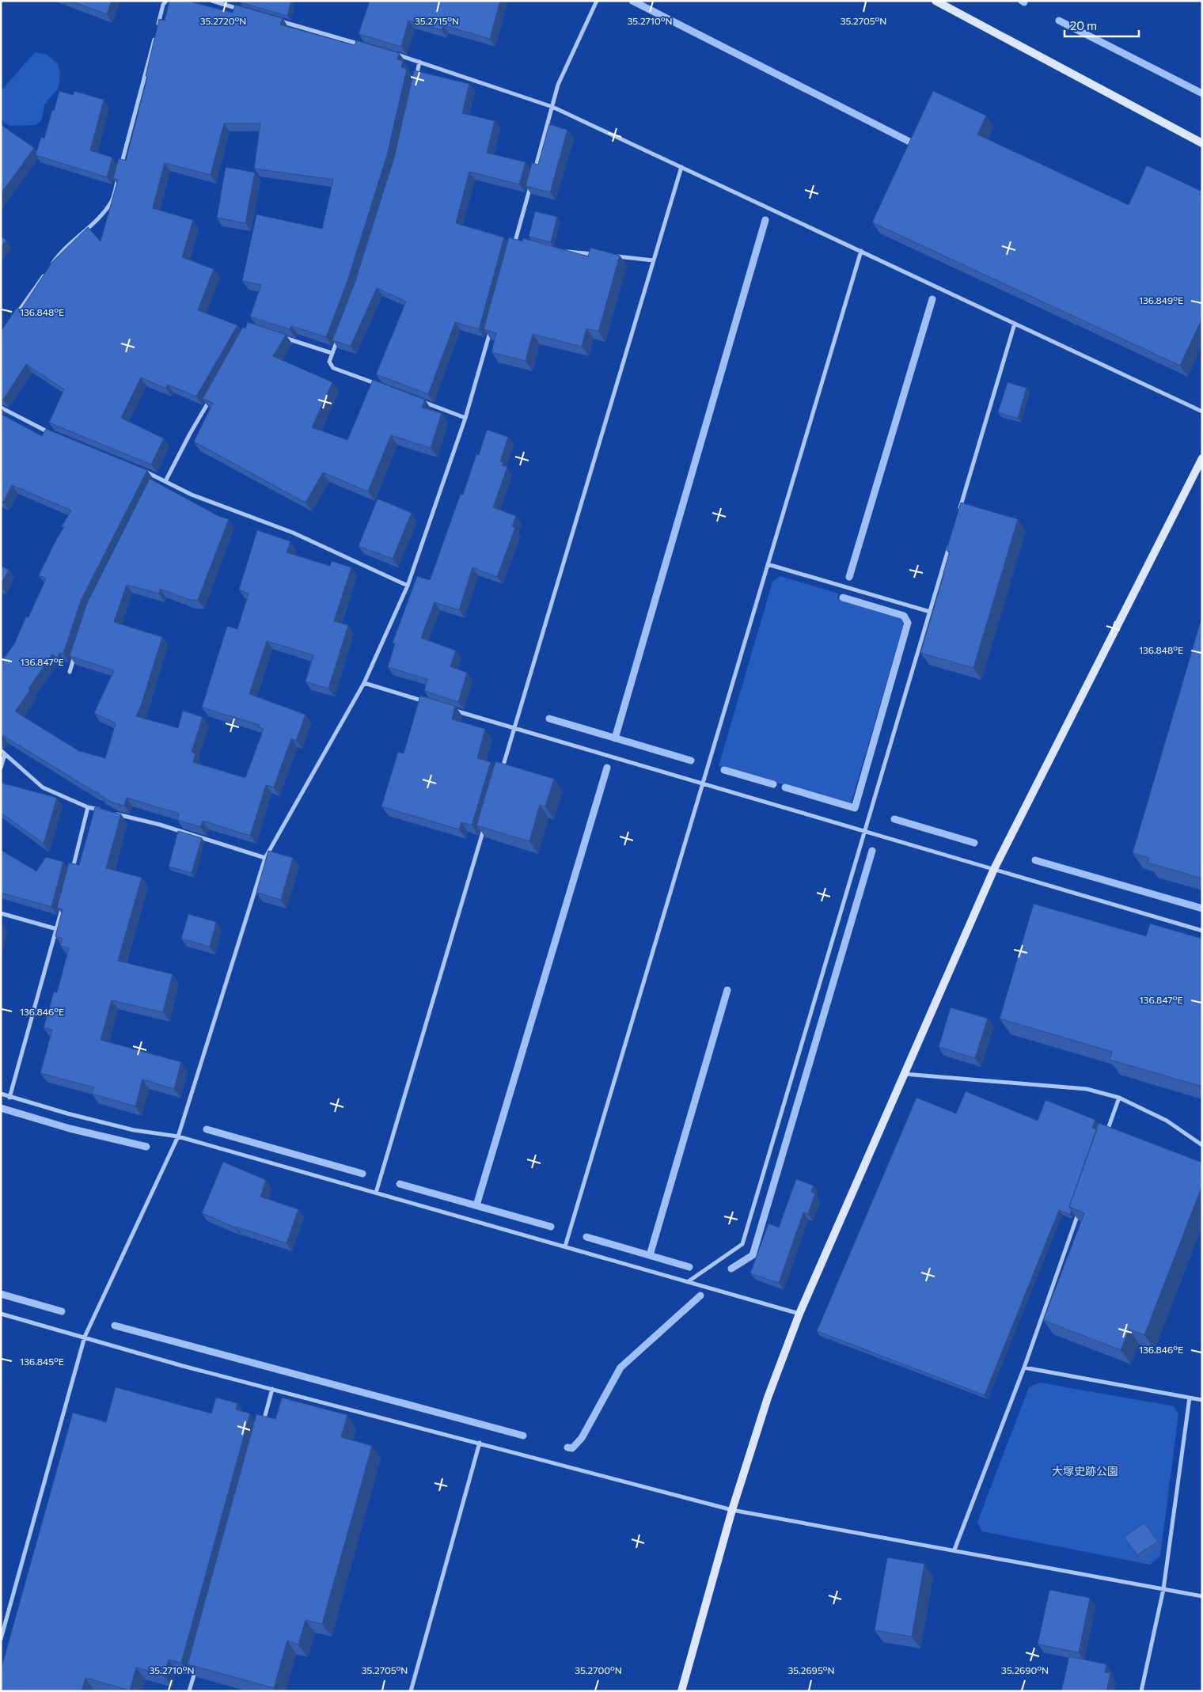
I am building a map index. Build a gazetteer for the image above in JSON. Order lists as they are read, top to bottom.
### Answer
{
  "parks": ["大塚史跡公園"],
  "scale_bar": "20 m",
  "coordinates": [
    "35.2720°N",
    "35.2715°N",
    "35.2710°N",
    "35.2705°N",
    "136.849°E",
    "136.848°E",
    "136.847°E",
    "136.846°E",
    "136.845°E",
    "35.2700°N",
    "35.2695°N",
    "35.2690°N"
  ]
}
